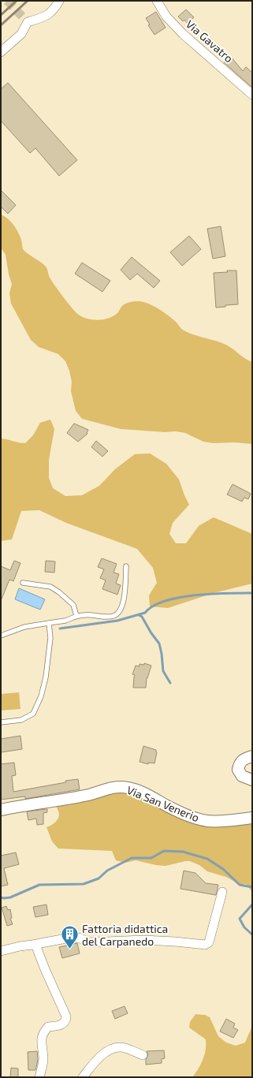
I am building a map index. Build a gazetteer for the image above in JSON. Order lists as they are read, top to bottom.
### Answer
{
  "streets": {
    "street": ["Via Gavatro", "Via San Venerio"]
  },
  "places": {
    "building": ["Fattoria didattica del Carpanedo"]
  }
}
